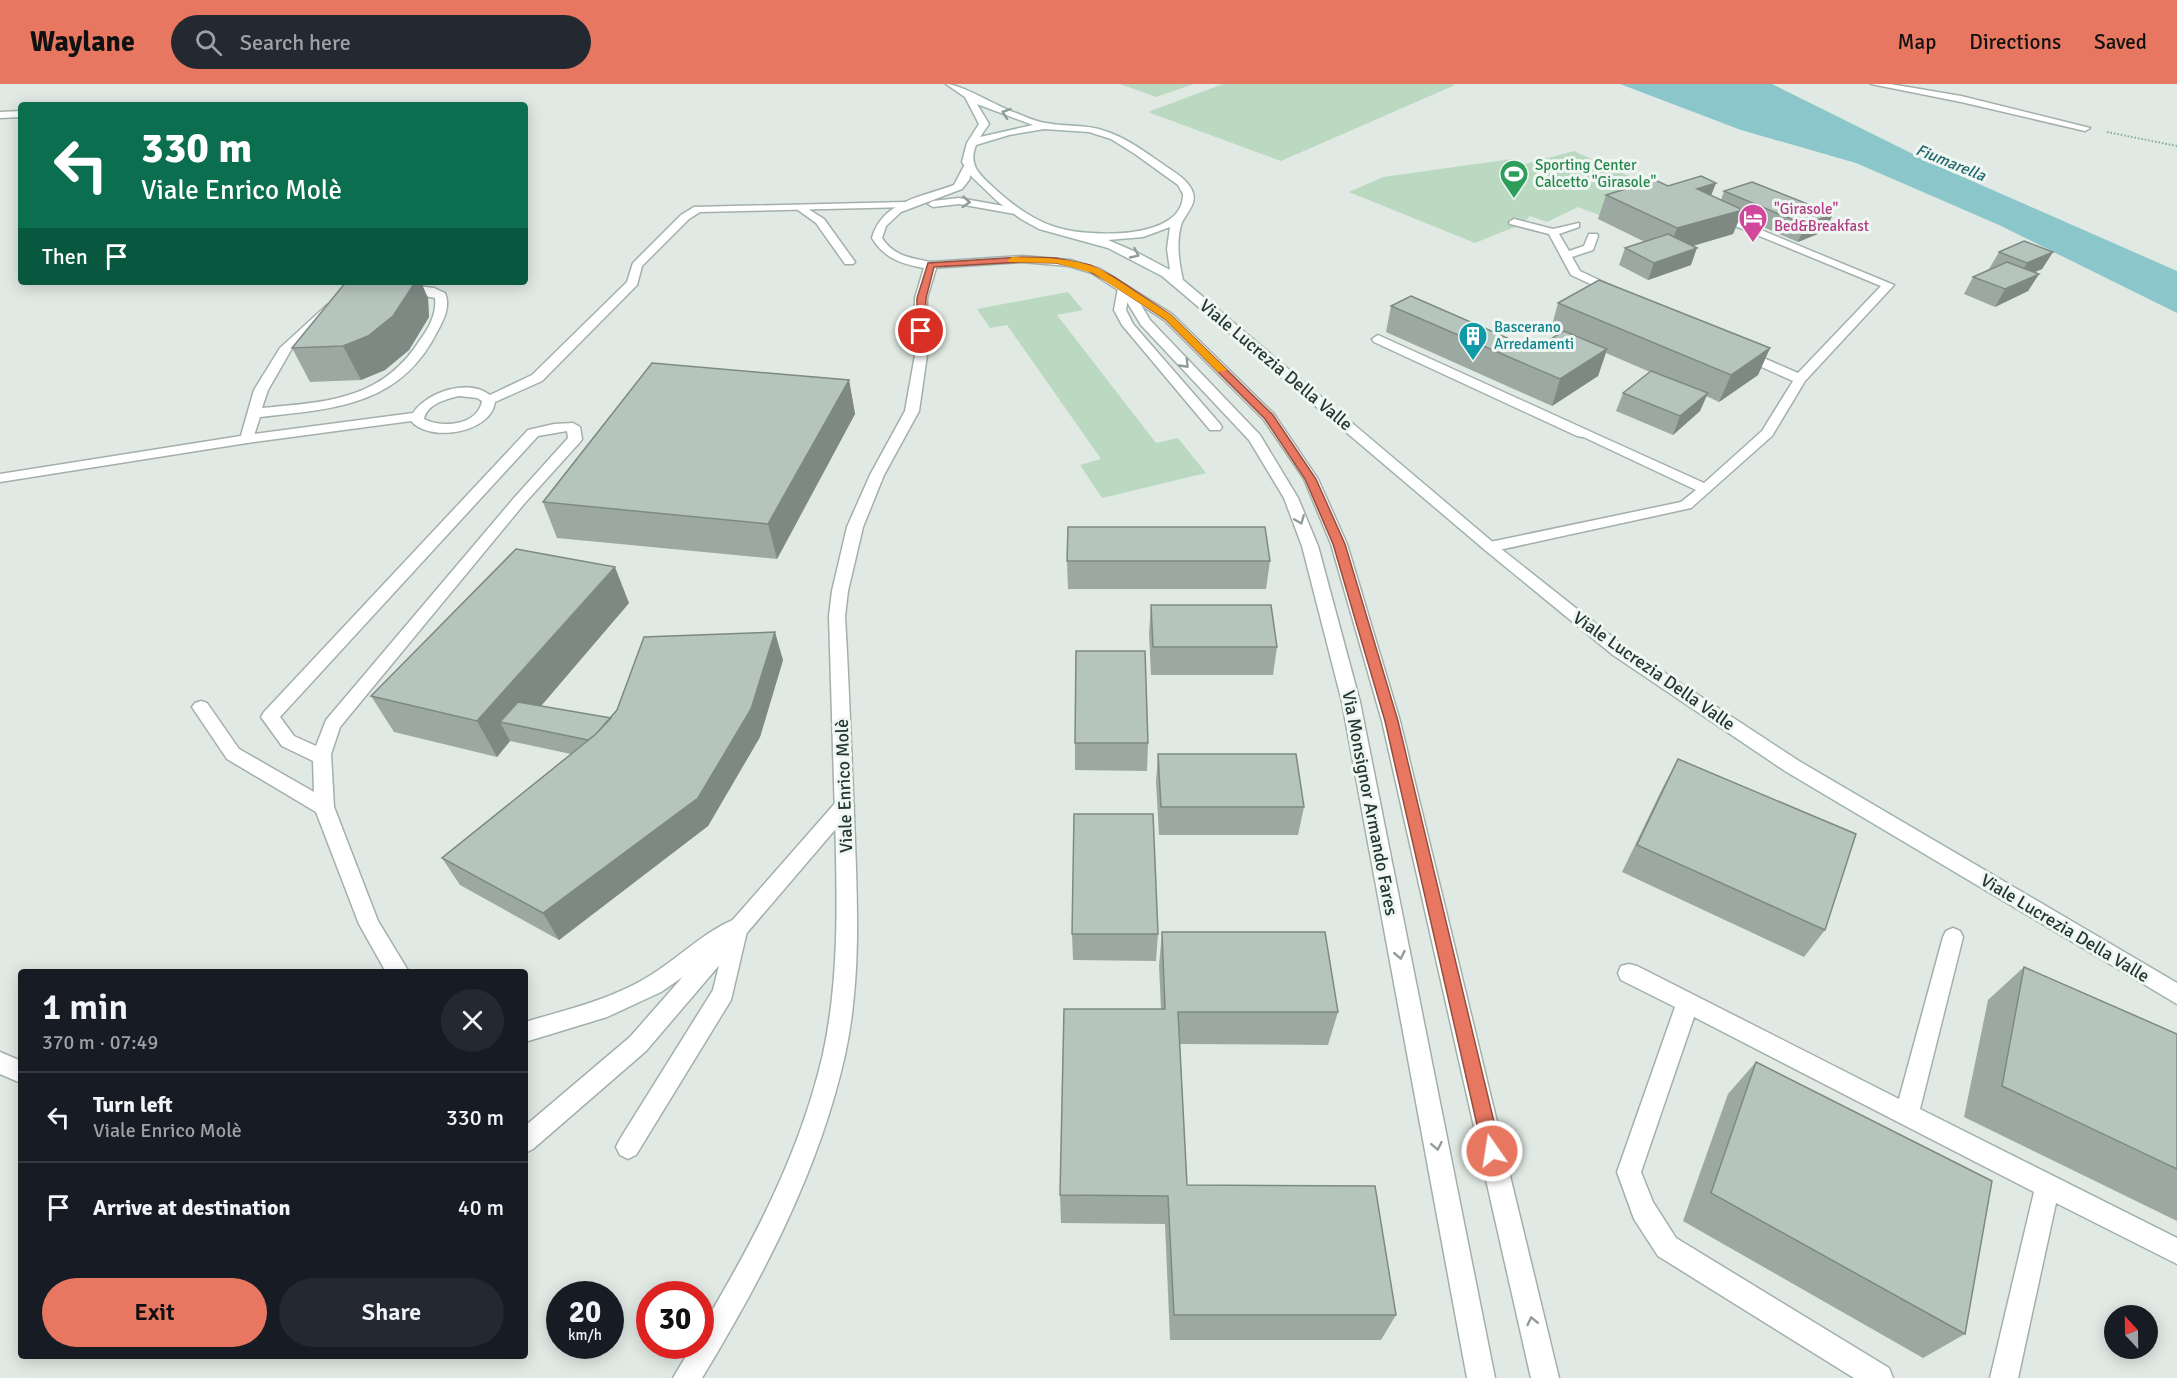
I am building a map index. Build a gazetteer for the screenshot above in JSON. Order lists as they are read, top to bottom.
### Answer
{
  "streets": {
    "street": ["Viale Lucrezia Della Valle", "Viale Enrico Molè", "Via Monsignor Armando Fares"]
  },
  "crossings": [
    ["Viale Enrico Molè", "Via Monsignor Armando Fares"]
  ],
  "water": ["Fiumarella"],
  "places": {
    "sports": ["Sporting Center Calcetto \"Girasole\""],
    "hotel": ["\"Girasole\" Bed&Breakfast"],
    "building": ["Bascerano Arredamenti"]
  },
  "north": "top",
  "page": {
    "header": "Waylane",
    "search": "Search here",
    "nav": ["Map", "Directions", "Saved"],
    "turn": ["330 m", "Viale Enrico Molè"],
    "then": "Then",
    "heading": ["1 min", "370 m · 07:49"],
    "list": [
      {
        "name": "Turn left",
        "note": "Viale Enrico Molè",
        "value": "330 m"
      },
      {
        "name": "Arrive at destination",
        "value": "40 m"
      }
    ],
    "buttons": ["Exit", "Share"],
    "speed": "20 km/h",
    "limit": "30"
  }
}
